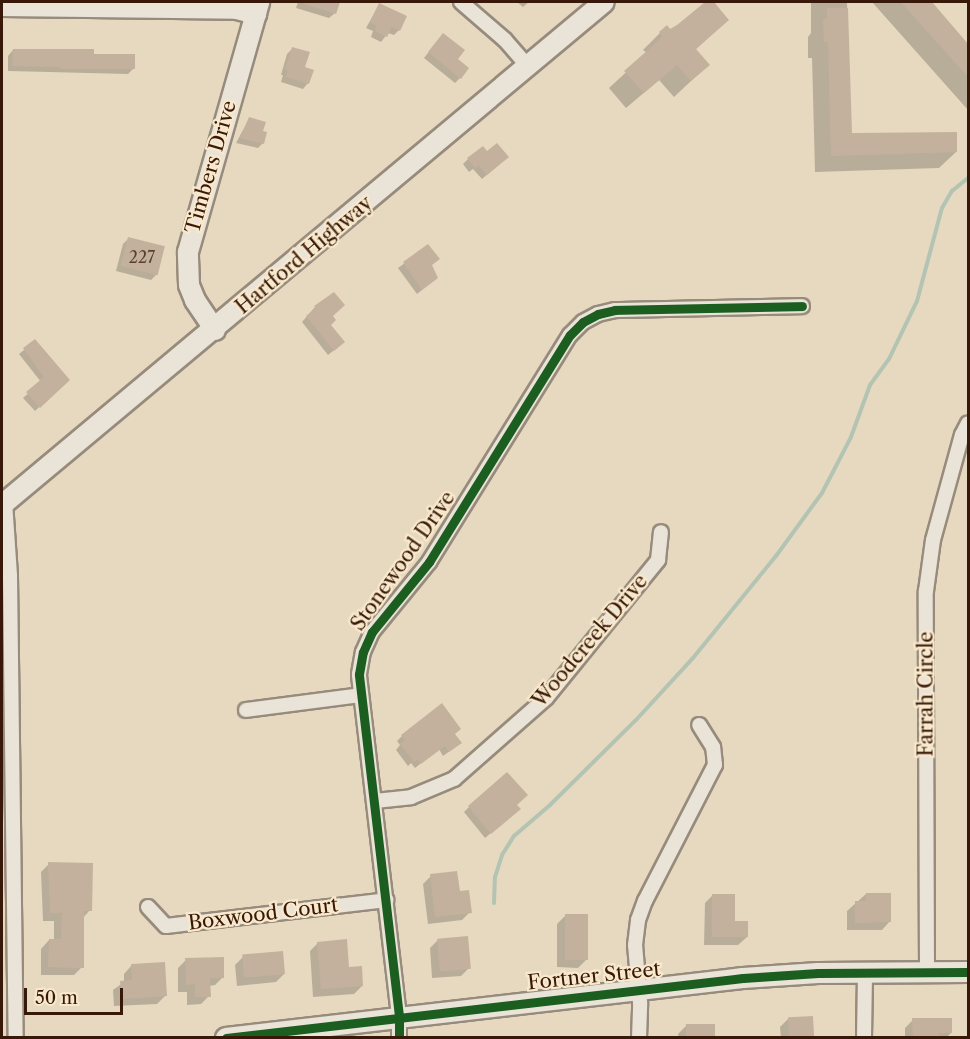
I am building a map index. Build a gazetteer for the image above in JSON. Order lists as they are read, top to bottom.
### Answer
{
  "streets": {
    "street": [
      "Timbers Drive",
      "Hartford Highway",
      "Stonewood Drive",
      "Woodcreek Drive",
      "Farrah Circle",
      "Boxwood Court",
      "Fortner Street"
    ]
  },
  "crossings": [
    ["Timbers Drive", "Hartford Highway"],
    ["Stonewood Drive", "Woodcreek Drive"],
    ["Stonewood Drive", "Boxwood Court"],
    ["Stonewood Drive", "Fortner Street"],
    ["Farrah Circle", "Fortner Street"]
  ],
  "house_numbers": ["227"],
  "scale_bar": "50 m"
}
